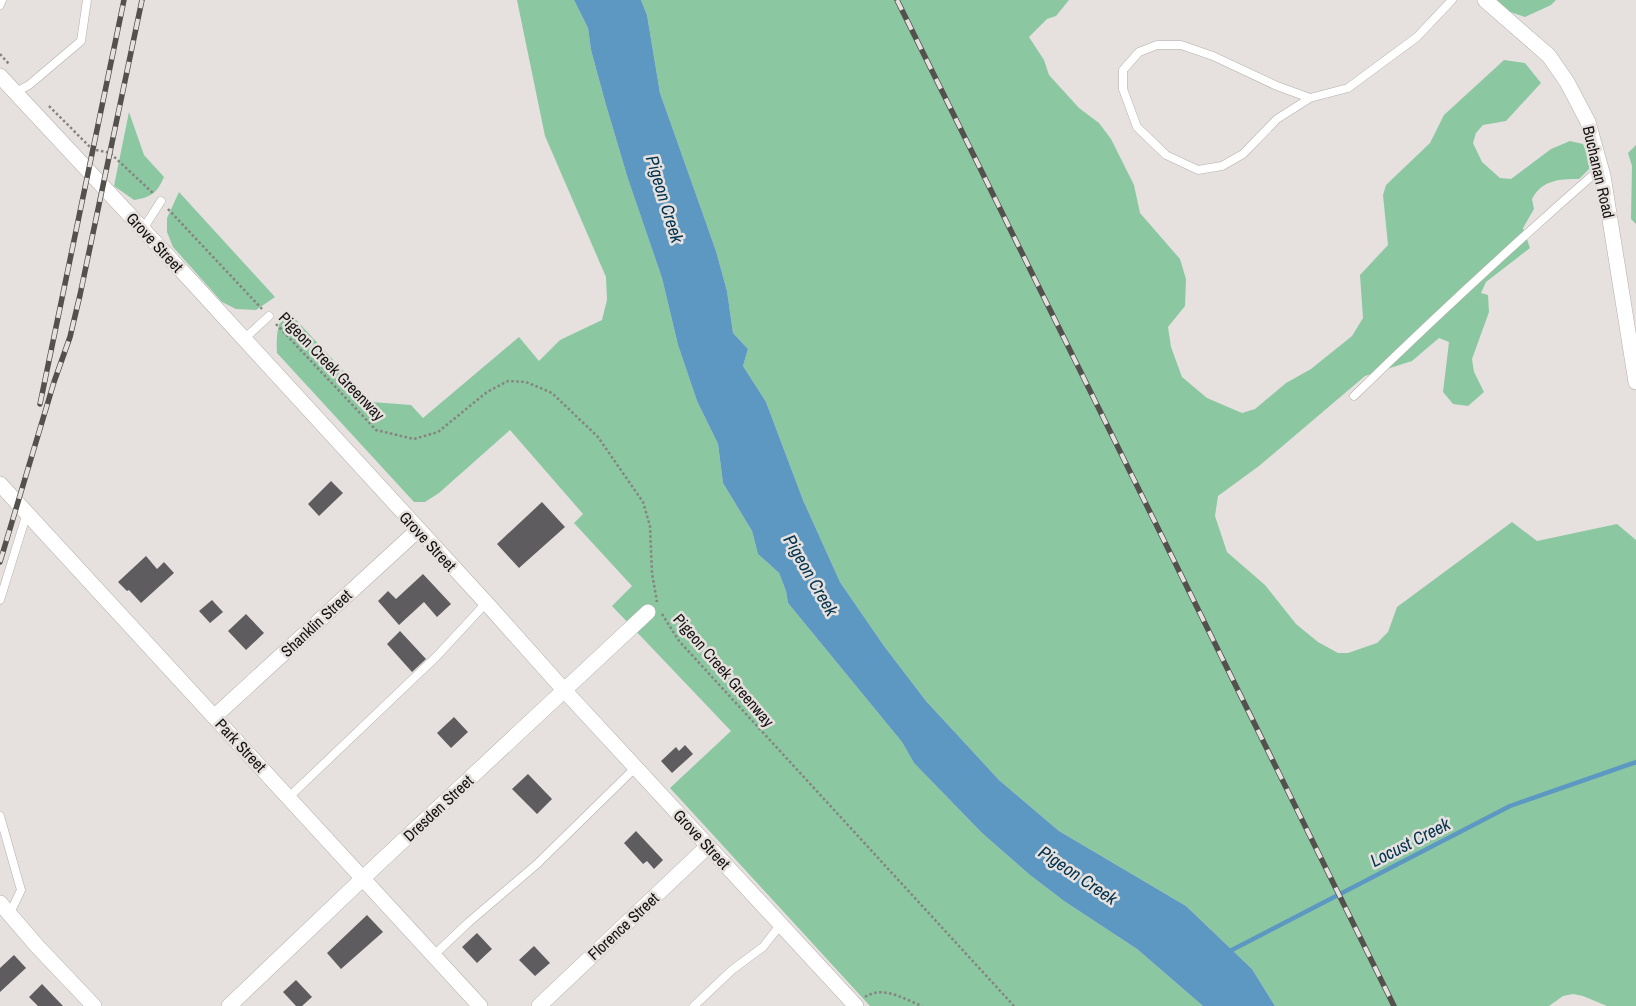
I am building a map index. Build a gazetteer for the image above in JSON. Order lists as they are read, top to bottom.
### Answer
{
  "streets": {
    "street": [
      "Buchanan Road",
      "Grove Street",
      "Shanklin Street",
      "Park Street",
      "Dresden Street",
      "Florence Street"
    ],
    "path": ["Pigeon Creek Greenway"]
  },
  "crossings": [
    ["Grove Street", "Shanklin Street"],
    ["Grove Street", "Dresden Street"],
    ["Grove Street", "Florence Street"],
    ["Shanklin Street", "Park Street"],
    ["Park Street", "Dresden Street"]
  ],
  "water": ["Pigeon Creek", "Locust Creek"]
}
